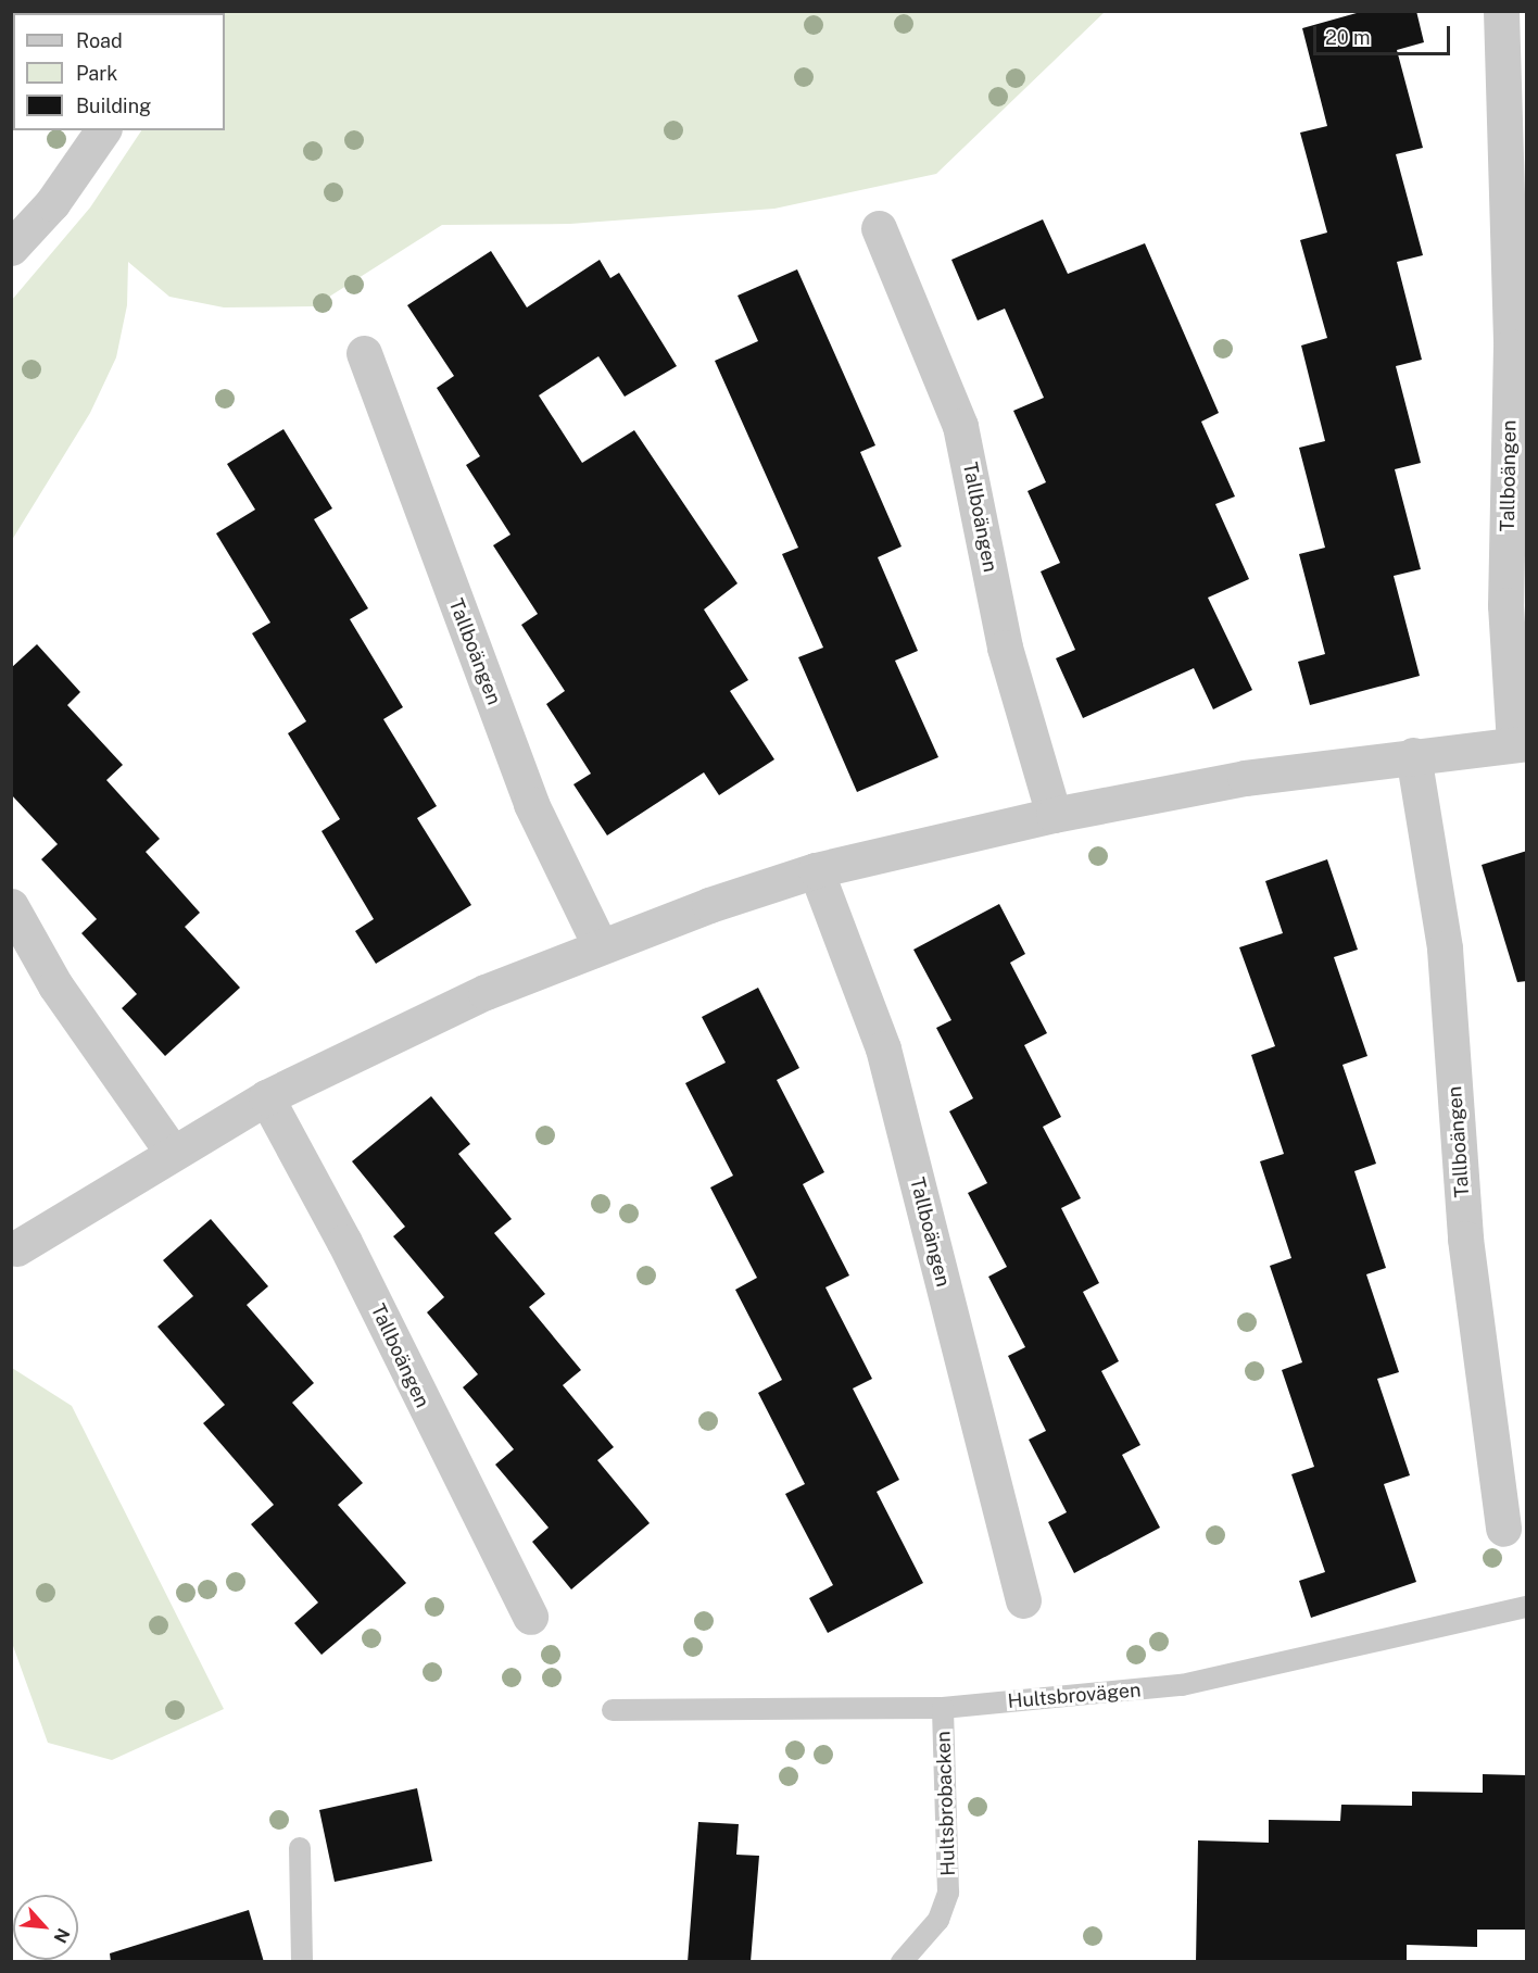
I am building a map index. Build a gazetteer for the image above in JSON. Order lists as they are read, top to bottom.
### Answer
{
  "streets": {
    "street": ["Tallboängen"],
    "lane": ["Hultsbrovägen", "Hultsbrobacken"]
  },
  "crossings": [
    ["Hultsbrovägen", "Hultsbrobacken"]
  ],
  "legend": ["Road", "Park", "Building"],
  "scale_bar": "20 m",
  "north": "bottom right"
}
